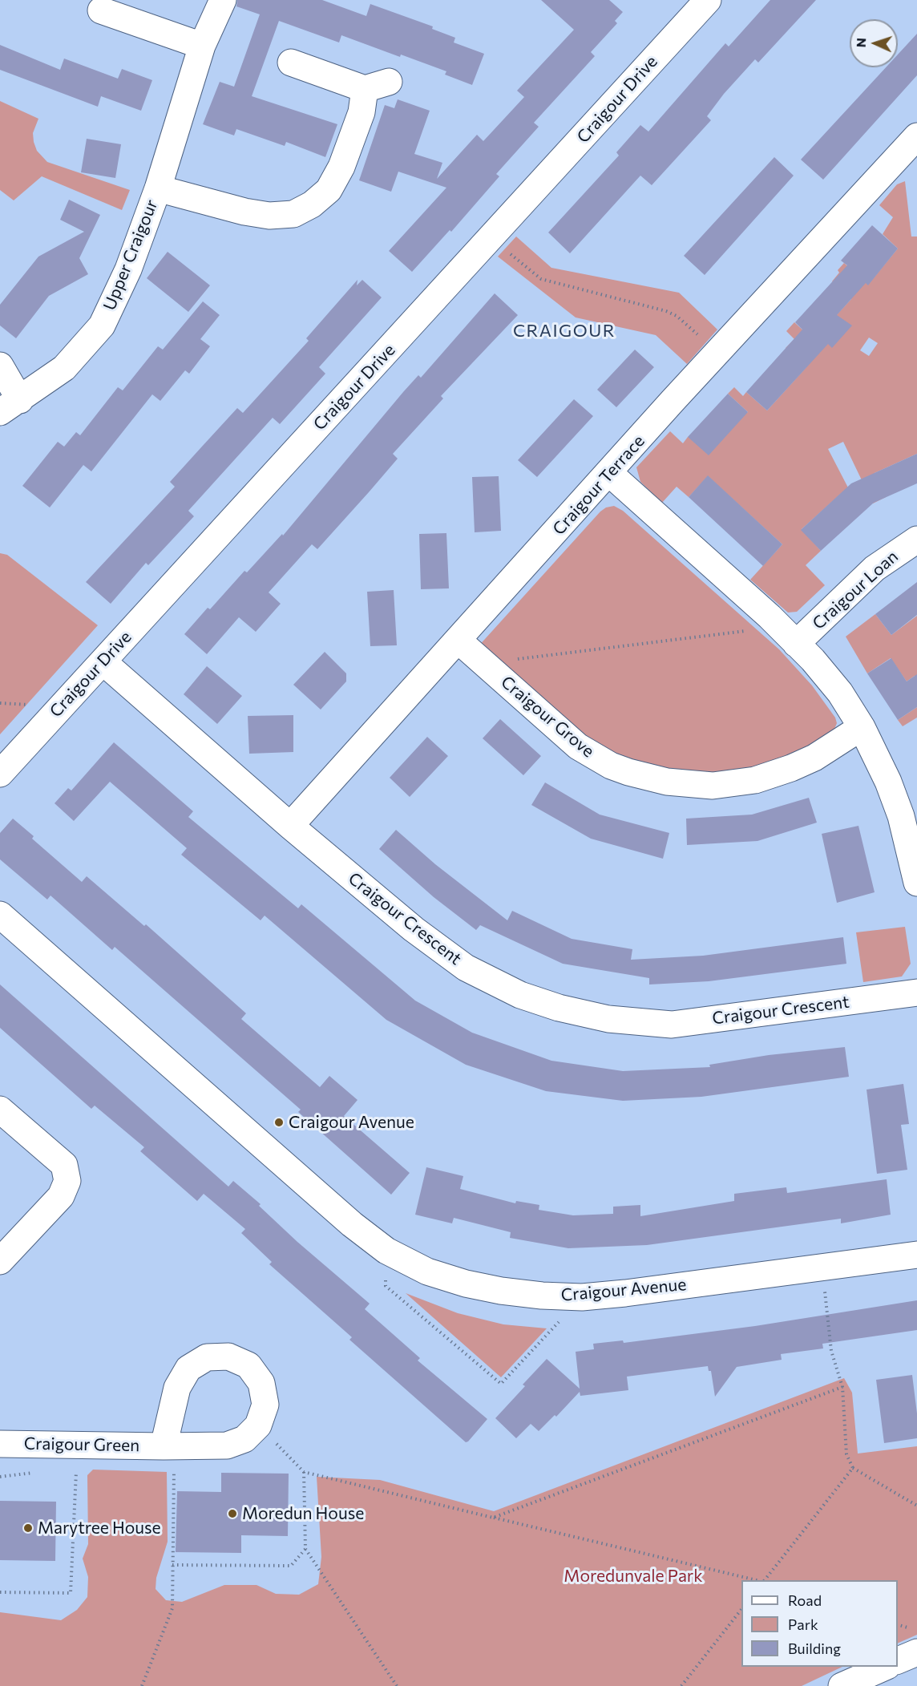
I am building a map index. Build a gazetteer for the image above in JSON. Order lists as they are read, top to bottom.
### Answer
{
  "streets": {
    "street": [
      "Craigour Drive",
      "Upper Craigour",
      "Craigour Terrace",
      "Craigour Loan",
      "Craigour Grove",
      "Craigour Crescent",
      "Craigour Avenue",
      "Craigour Green"
    ]
  },
  "crossings": [
    ["Craigour Drive", "Craigour Crescent"],
    ["Craigour Terrace", "Craigour Grove"],
    ["Craigour Terrace", "Craigour Crescent"]
  ],
  "districts": ["CRAIGOUR"],
  "parks": ["Moredunvale Park"],
  "places": ["Craigour Avenue", "Moredun House", "Marytree House"],
  "legend": ["Road", "Park", "Building"],
  "north": "left"
}
